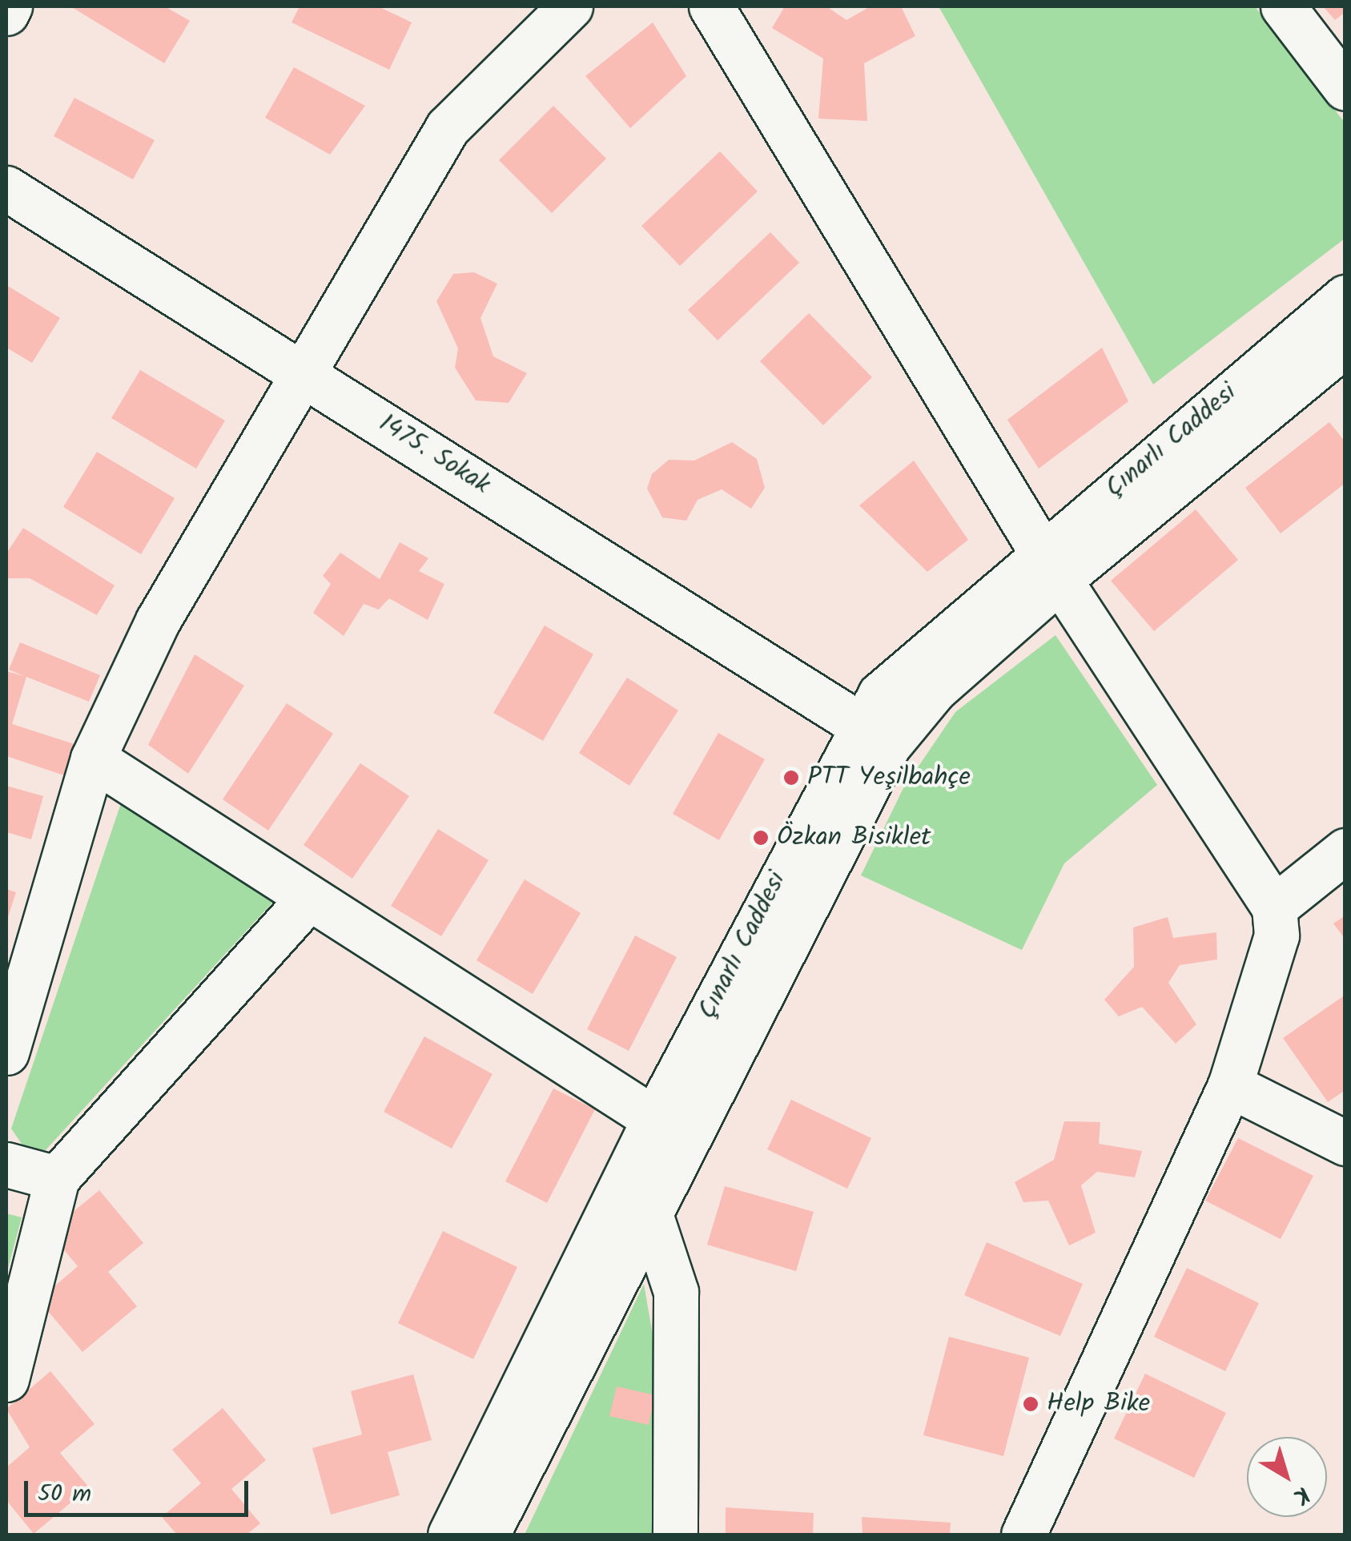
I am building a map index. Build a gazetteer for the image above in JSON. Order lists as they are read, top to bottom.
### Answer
{
  "streets": {
    "street": ["Çınarlı Caddesi", "1475. Sokak"]
  },
  "crossings": [
    ["Çınarlı Caddesi", "1475. Sokak"]
  ],
  "places": ["PTT Yeşilbahçe", "Özkan Bisiklet", "Help Bike"],
  "scale_bar": "50 m",
  "north": "bottom right"
}
